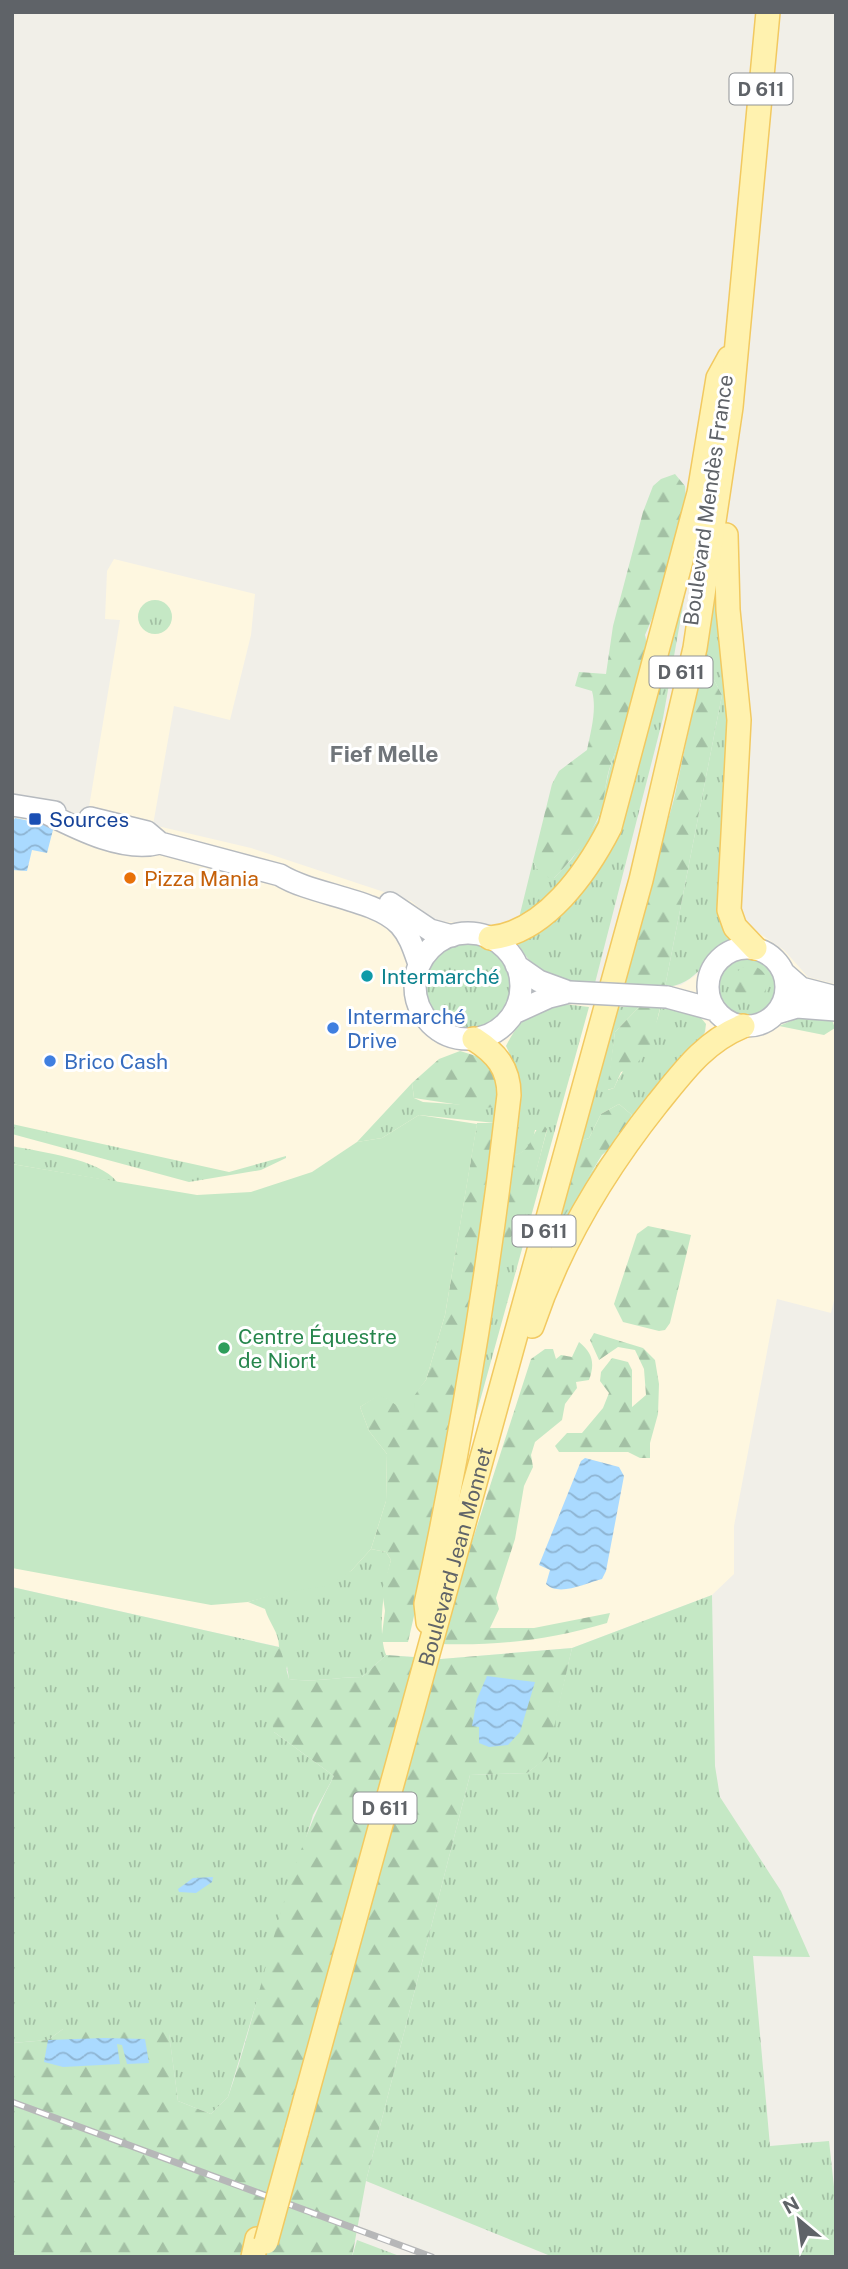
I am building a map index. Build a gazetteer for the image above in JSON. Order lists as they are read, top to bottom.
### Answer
{
  "streets": {
    "main road": ["D 611", "Boulevard Mendès France", "Boulevard Jean Monnet"]
  },
  "crossings": [
    ["D 611", "Boulevard Jean Monnet"],
    ["Boulevard Mendès France", "Boulevard Jean Monnet"]
  ],
  "districts": ["Fief Melle"],
  "places": {
    "transit": ["Sources"],
    "other": [
      "Pizza Mania",
      "Intermarché",
      "Intermarché Drive",
      "Brico Cash",
      "Centre Équestre de Niort"
    ]
  },
  "north": "top left"
}
